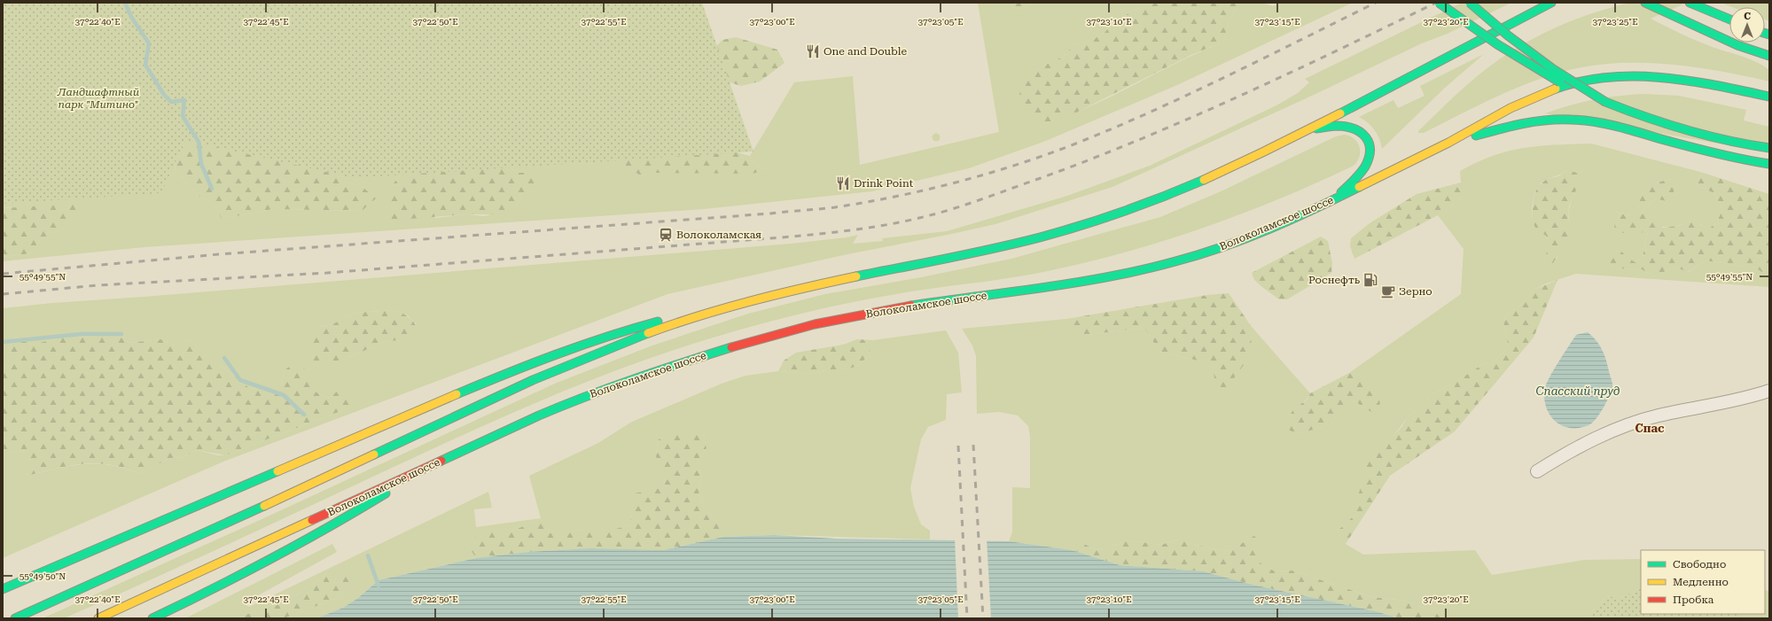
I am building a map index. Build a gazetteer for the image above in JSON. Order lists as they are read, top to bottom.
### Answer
{
  "streets": {
    "main road": ["Волоколамское шоссе"]
  },
  "districts": ["Спас"],
  "water": ["Спасский пруд"],
  "parks": ["Ландшафтный парк \"Митино\""],
  "places": {
    "restaurant": ["One and Double", "Drink Point"],
    "station": ["Волоколамская"],
    "fuel station": ["Роснефть"],
    "cafe": ["Зерно"]
  },
  "legend": ["Свободно", "Медленно", "Пробка"],
  "north": "top",
  "coordinates": [
    "37°22'40\"E",
    "37°22'45\"E",
    "37°22'50\"E",
    "37°22'55\"E",
    "37°23'00\"E",
    "37°23'05\"E",
    "37°23'10\"E",
    "37°23'15\"E",
    "37°23'20\"E",
    "37°23'25\"E",
    "55°49'55\"N",
    "55°49'50\"N"
  ]
}
